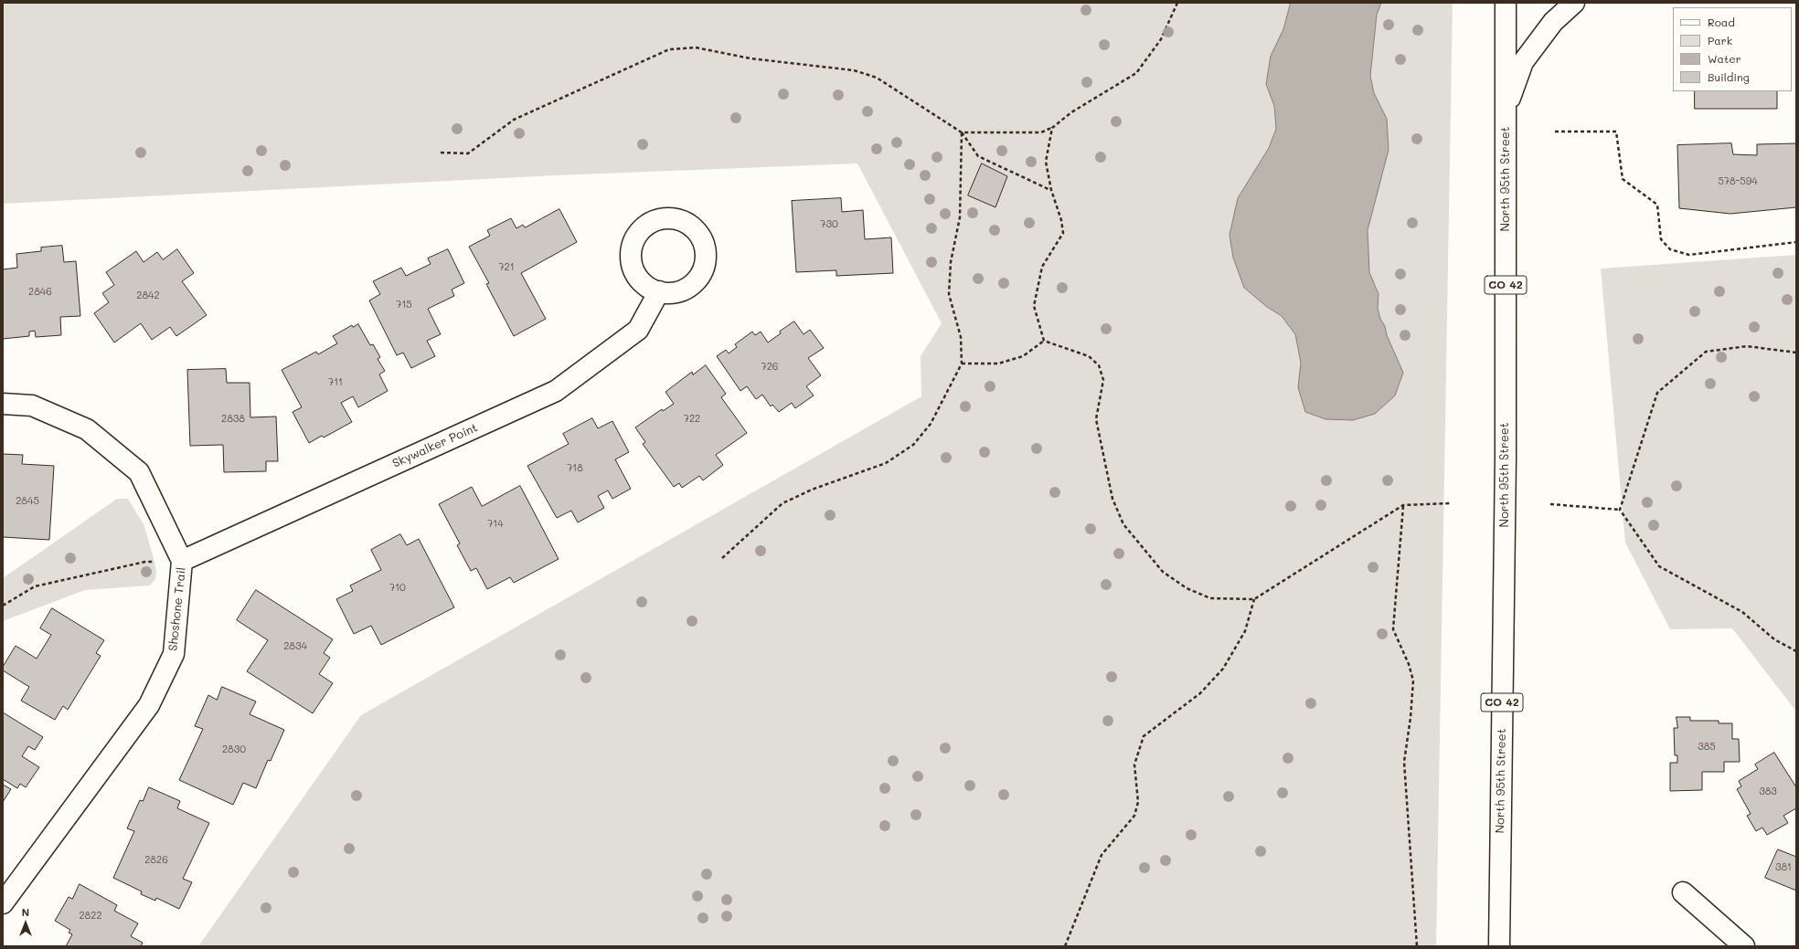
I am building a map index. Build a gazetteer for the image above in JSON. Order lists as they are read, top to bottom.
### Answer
{
  "streets": {
    "street": [
      "North 95th Street",
      "CO 42",
      "Skywalker Point",
      "Shoshone Trail"
    ]
  },
  "crossings": [
    ["Skywalker Point", "Shoshone Trail"]
  ],
  "house_numbers": [
    "578-594",
    "730",
    "721",
    "2846",
    "2842",
    "715",
    "726",
    "711",
    "2838",
    "722",
    "718",
    "2845",
    "714",
    "710",
    "2834",
    "385",
    "2830",
    "383",
    "2826",
    "381",
    "2822"
  ],
  "legend": [
    "Road",
    "Park",
    "Water",
    "Building"
  ],
  "north": "top"
}
